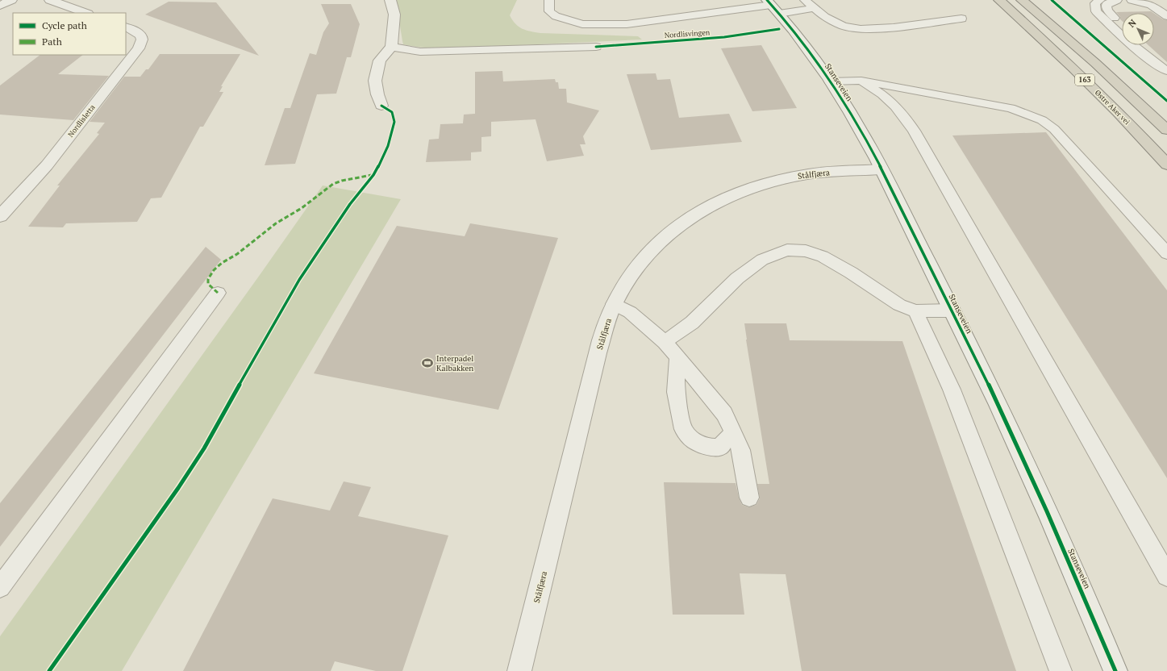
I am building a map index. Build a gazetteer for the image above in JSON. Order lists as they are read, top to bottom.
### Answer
{
  "streets": {
    "highway": ["163", "Østre Aker vei"],
    "street": ["Stanseveien", "Nordlisletta", "Stålfjæra"],
    "cycle path": ["Nordlisvingen"]
  },
  "crossings": [
    ["Stanseveien", "Stålfjæra"]
  ],
  "places": {
    "sports": ["Interpadel Kalbakken"]
  },
  "legend": ["Cycle path", "Path"],
  "north": "top left"
}
